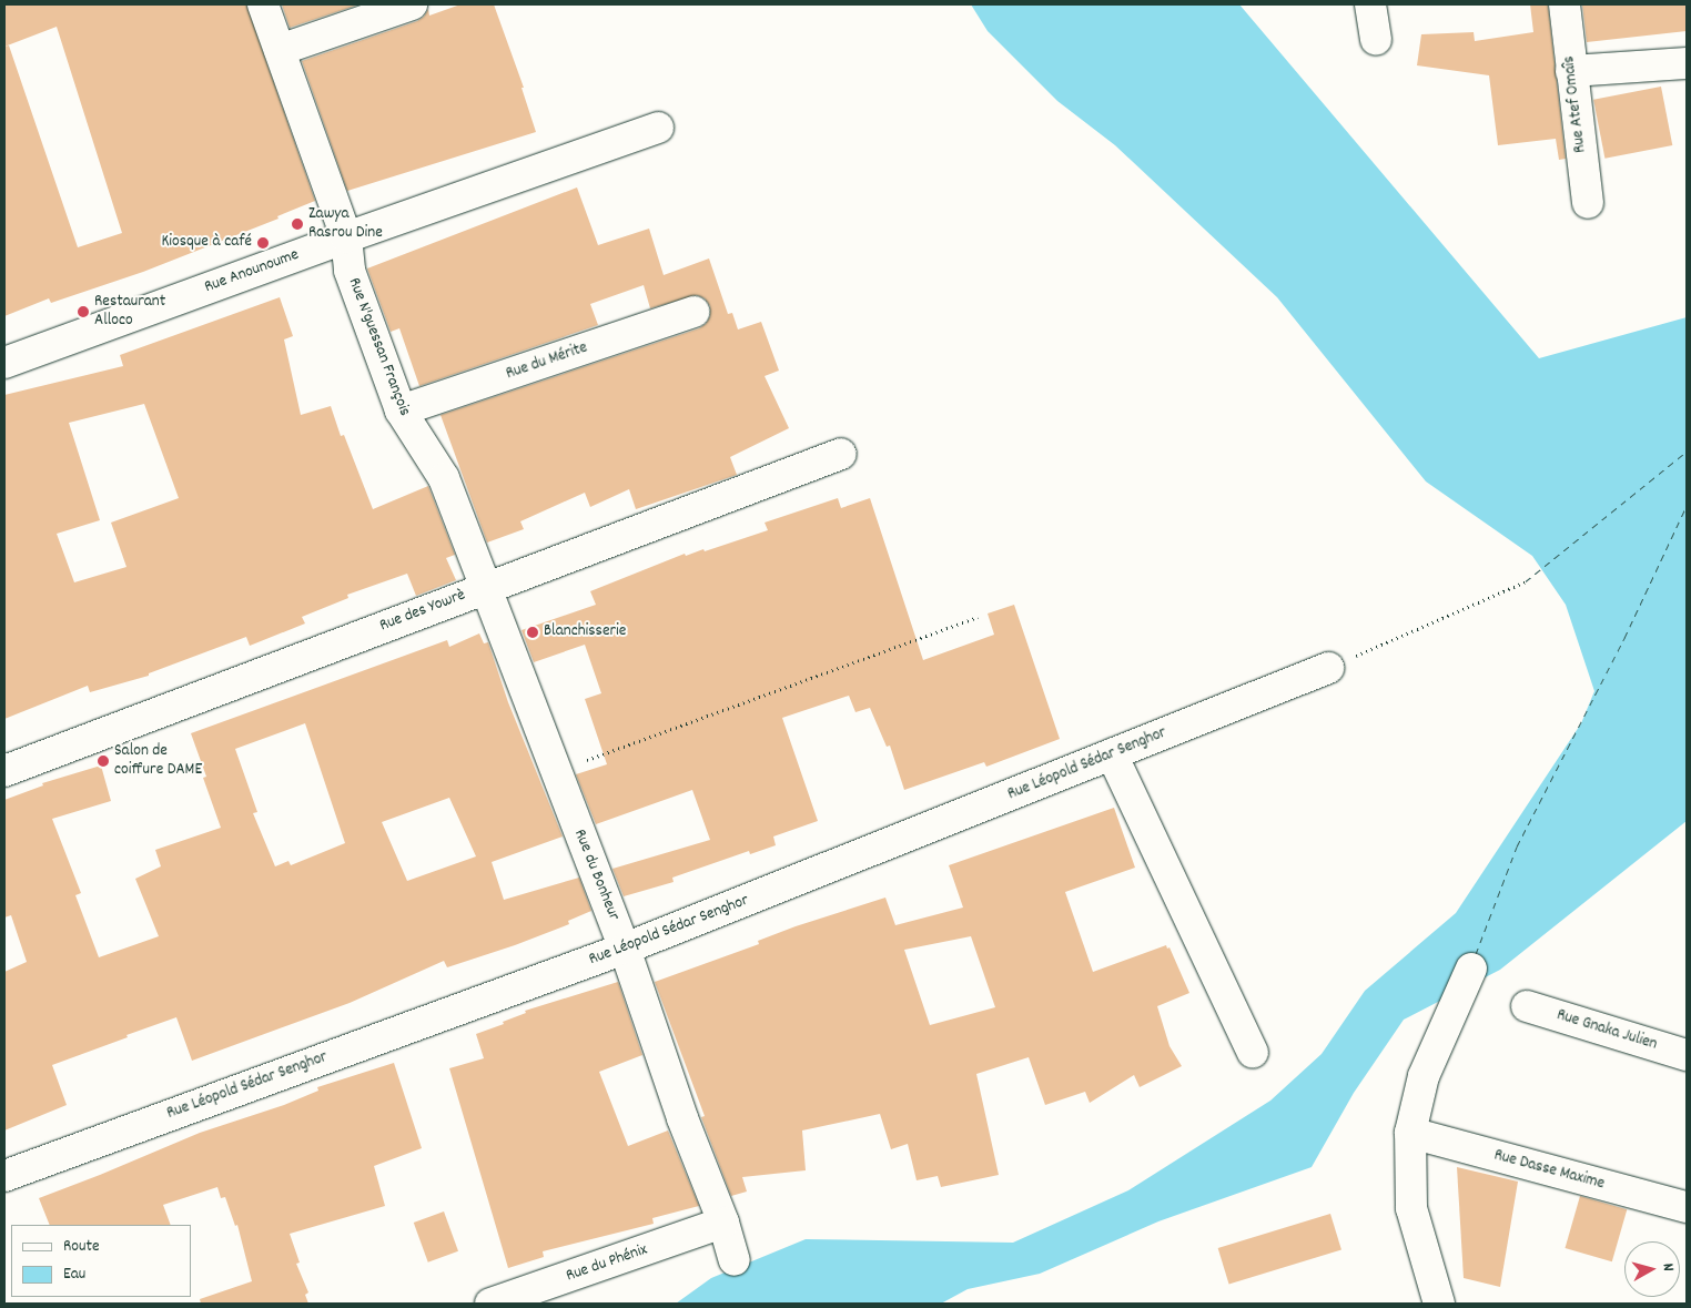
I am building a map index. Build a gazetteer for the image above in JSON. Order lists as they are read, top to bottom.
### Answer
{
  "streets": {
    "street": [
      "Rue Atef Omaîs",
      "Rue Anounoume",
      "Rue N'guessan François",
      "Rue du Mérite",
      "Rue des Yowrè",
      "Rue Léopold Sédar Senghor",
      "Rue du Bonheur",
      "Rue Gnaka Julien",
      "Rue Dasse Maxime",
      "Rue du Phénix"
    ]
  },
  "crossings": [
    ["Rue Anounoume", "Rue N'guessan François"],
    ["Rue N'guessan François", "Rue du Mérite"],
    ["Rue N'guessan François", "Rue des Yowrè"],
    ["Rue N'guessan François", "Rue du Bonheur"],
    ["Rue des Yowrè", "Rue du Bonheur"],
    ["Rue Léopold Sédar Senghor", "Rue du Bonheur"],
    ["Rue du Bonheur", "Rue du Phénix"]
  ],
  "places": [
    "Zawya Rasrou Dine",
    "Kiosque à café",
    "Restaurant Alloco",
    "Blanchisserie",
    "Salon de coiffure DAME"
  ],
  "legend": ["Route", "Eau"],
  "north": "right"
}
